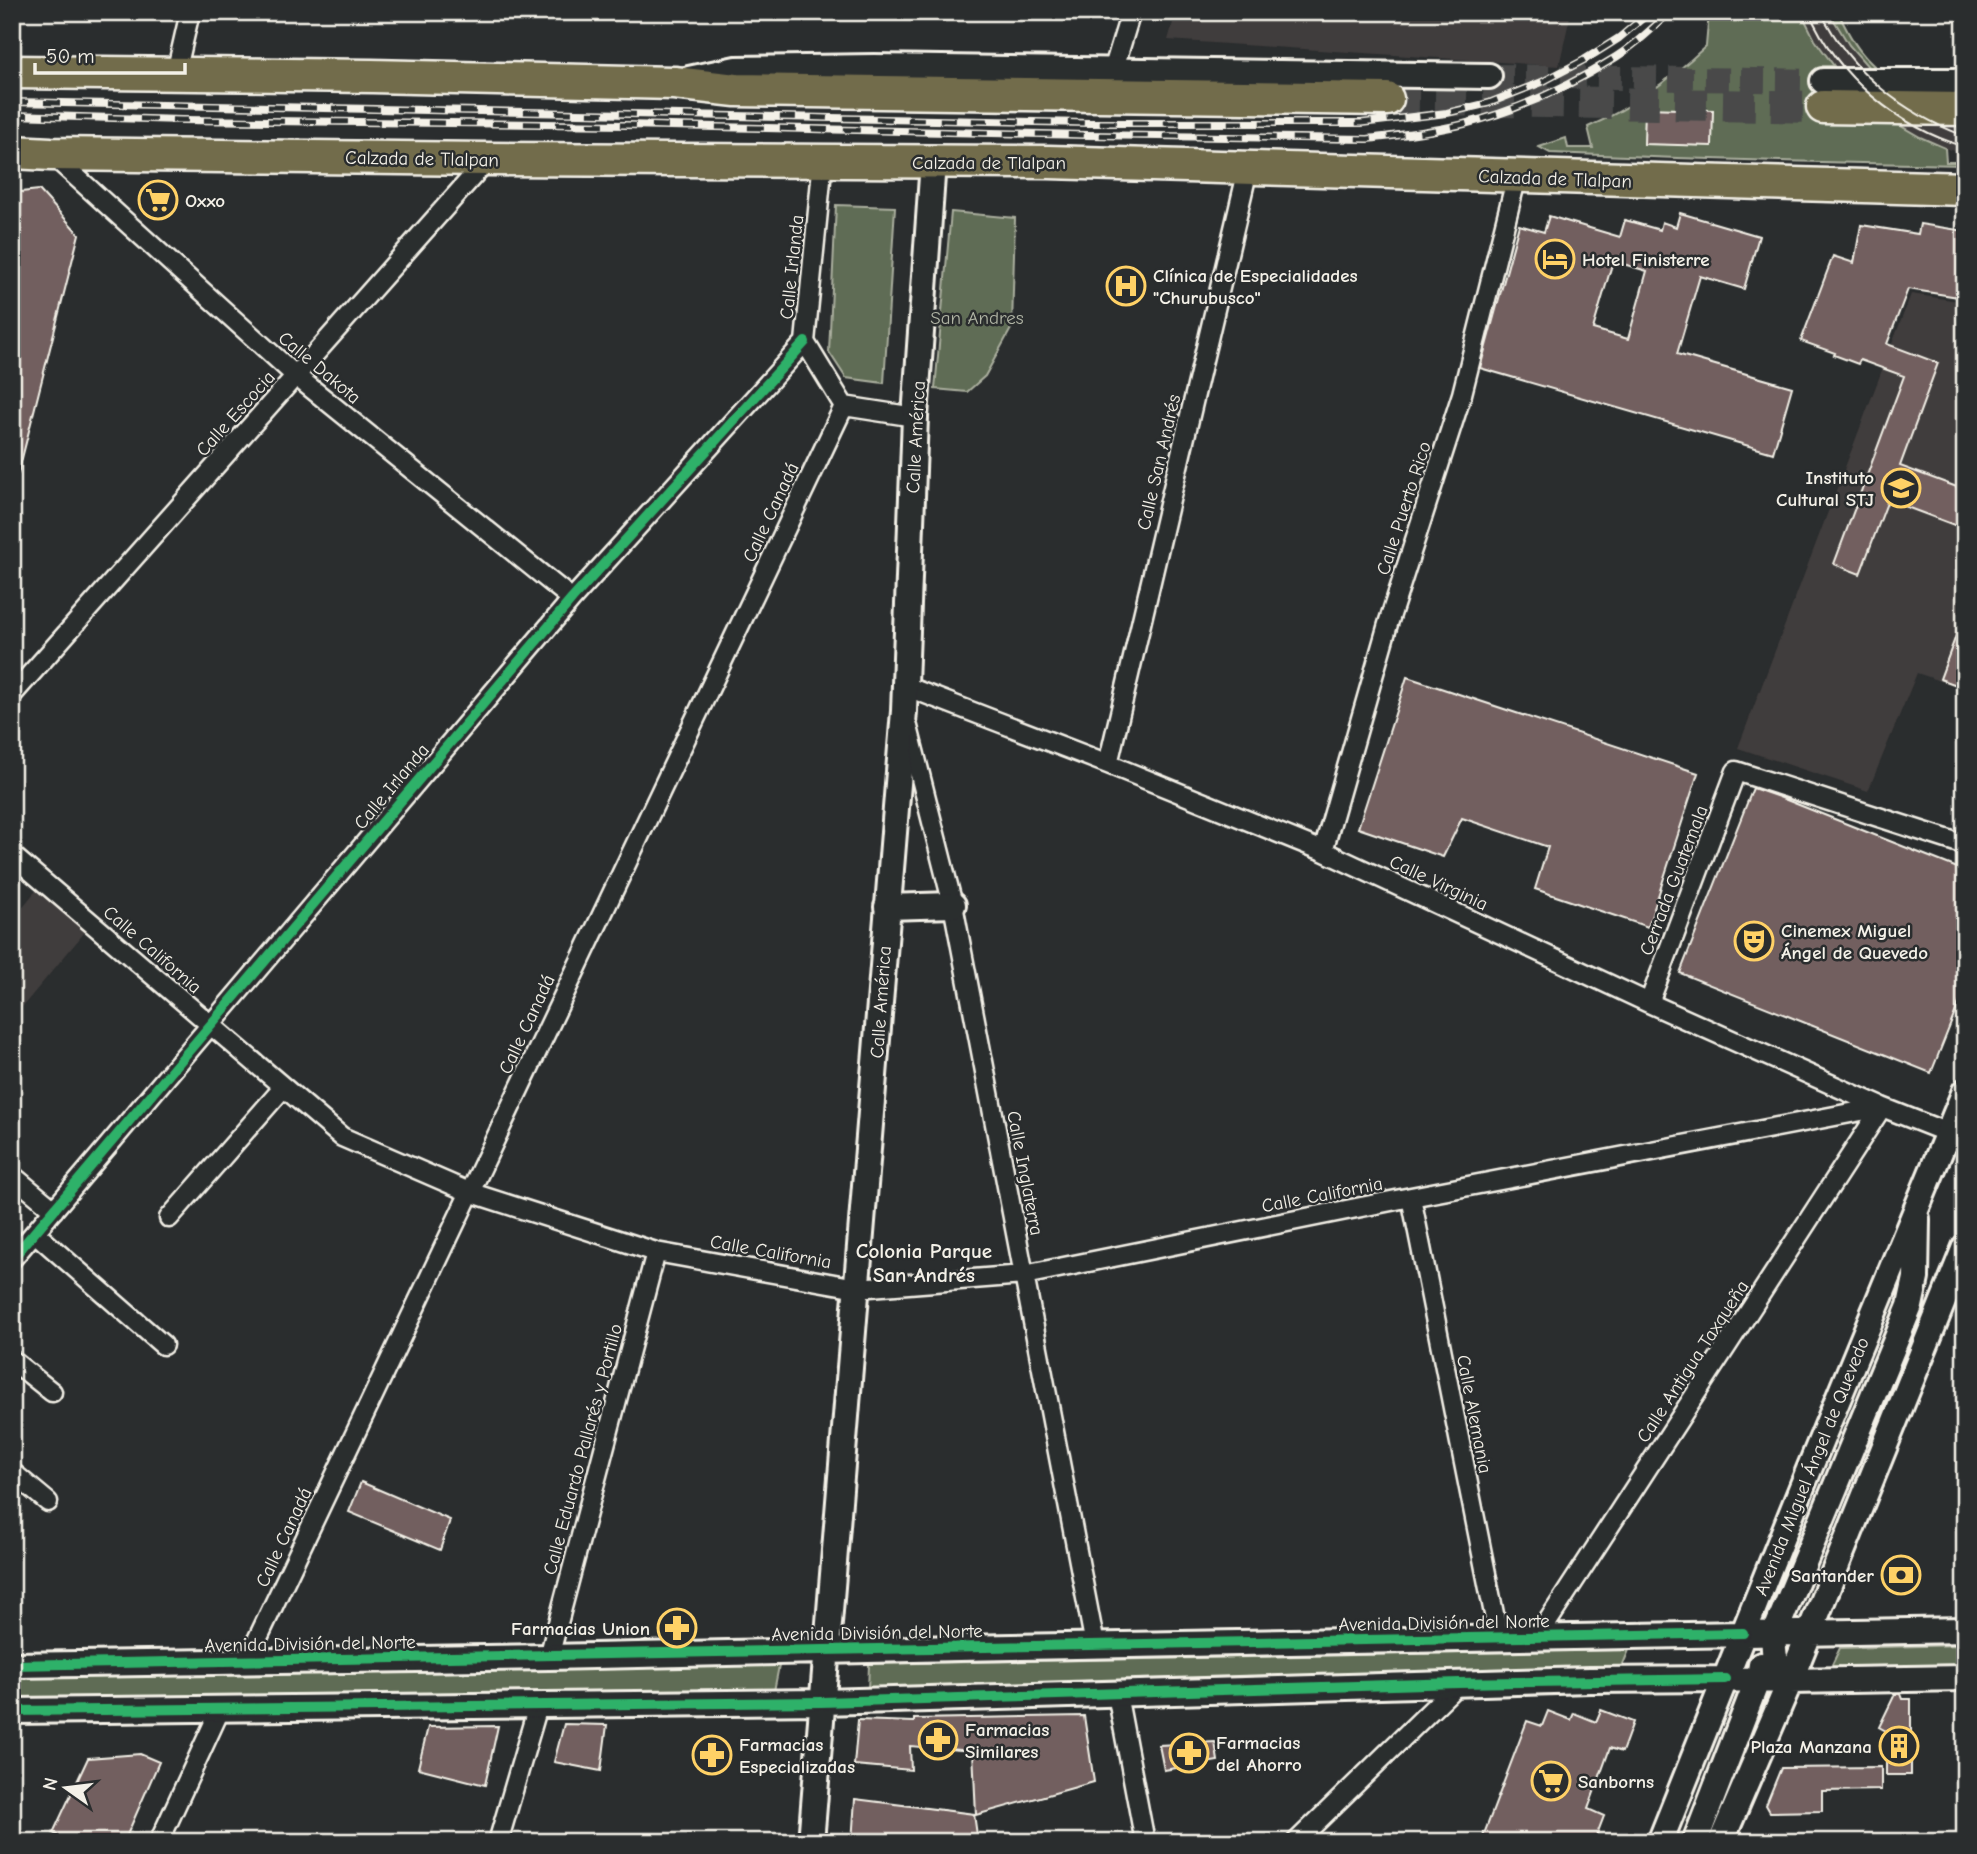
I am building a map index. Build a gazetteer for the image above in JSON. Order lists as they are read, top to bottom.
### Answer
{
  "streets": {
    "highway": ["Calzada de Tlalpan"],
    "main road": ["Calle América", "Avenida Miguel Ángel de Quevedo", "Avenida División del Norte"],
    "street": [
      "Calle Irlanda",
      "Calle Dakota",
      "Calle Escocia",
      "Calle San Andrés",
      "Calle Puerto Rico",
      "Calle Canadá",
      "Cerrada Guatemala",
      "Calle Virginia",
      "Calle California",
      "Calle Inglaterra",
      "Calle Antigua Taxqueña",
      "Calle Alemania",
      "Calle Eduardo Pallarés y Portillo"
    ]
  },
  "crossings": [
    ["Calzada de Tlalpan", "Calle Irlanda"],
    ["Calzada de Tlalpan", "Calle Dakota"],
    ["Calzada de Tlalpan", "Calle Escocia"],
    ["Calzada de Tlalpan", "Calle América"],
    ["Calzada de Tlalpan", "Calle San Andrés"],
    ["Calzada de Tlalpan", "Calle Puerto Rico"],
    ["Calle Irlanda", "Calle Dakota"],
    ["Calle Irlanda", "Calle California"],
    ["Calle Dakota", "Calle Escocia"],
    ["Calle América", "Calle Virginia"],
    ["Calle América", "Calle California"],
    ["Calle América", "Calle Inglaterra"],
    ["Calle América", "Avenida División del Norte"],
    ["Calle San Andrés", "Calle Virginia"],
    ["Calle Puerto Rico", "Calle Virginia"],
    ["Calle Canadá", "Calle California"],
    ["Calle Canadá", "Avenida División del Norte"],
    ["Cerrada Guatemala", "Calle Virginia"],
    ["Calle Virginia", "Calle California"],
    ["Calle Virginia", "Calle Antigua Taxqueña"],
    ["Calle Virginia", "Avenida Miguel Ángel de Quevedo"],
    ["Calle California", "Calle Inglaterra"],
    ["Calle California", "Calle Antigua Taxqueña"],
    ["Calle California", "Calle Alemania"],
    ["Calle California", "Calle Eduardo Pallarés y Portillo"],
    ["Calle Inglaterra", "Avenida División del Norte"],
    ["Calle Antigua Taxqueña", "Avenida División del Norte"],
    ["Calle Alemania", "Avenida División del Norte"],
    ["Calle Eduardo Pallarés y Portillo", "Avenida División del Norte"],
    ["Avenida Miguel Ángel de Quevedo", "Avenida División del Norte"]
  ],
  "districts": ["Colonia Parque San Andrés"],
  "parks": ["San Andres"],
  "places": {
    "supermarket": ["Oxxo", "Sanborns"],
    "hotel": ["Hotel Finisterre"],
    "hospital": ["Clínica de Especialidades \"Churubusco\""],
    "school or university": ["Instituto Cultural STJ"],
    "theatre": ["Cinemex Miguel Ángel de Quevedo"],
    "bank": ["Santander"],
    "pharmacy": [
      "Farmacias Union",
      "Farmacias Similares",
      "Farmacias del Ahorro",
      "Farmacias Especializadas"
    ],
    "building": ["Plaza Manzana"]
  },
  "scale_bar": "50 m",
  "north": "left"
}
